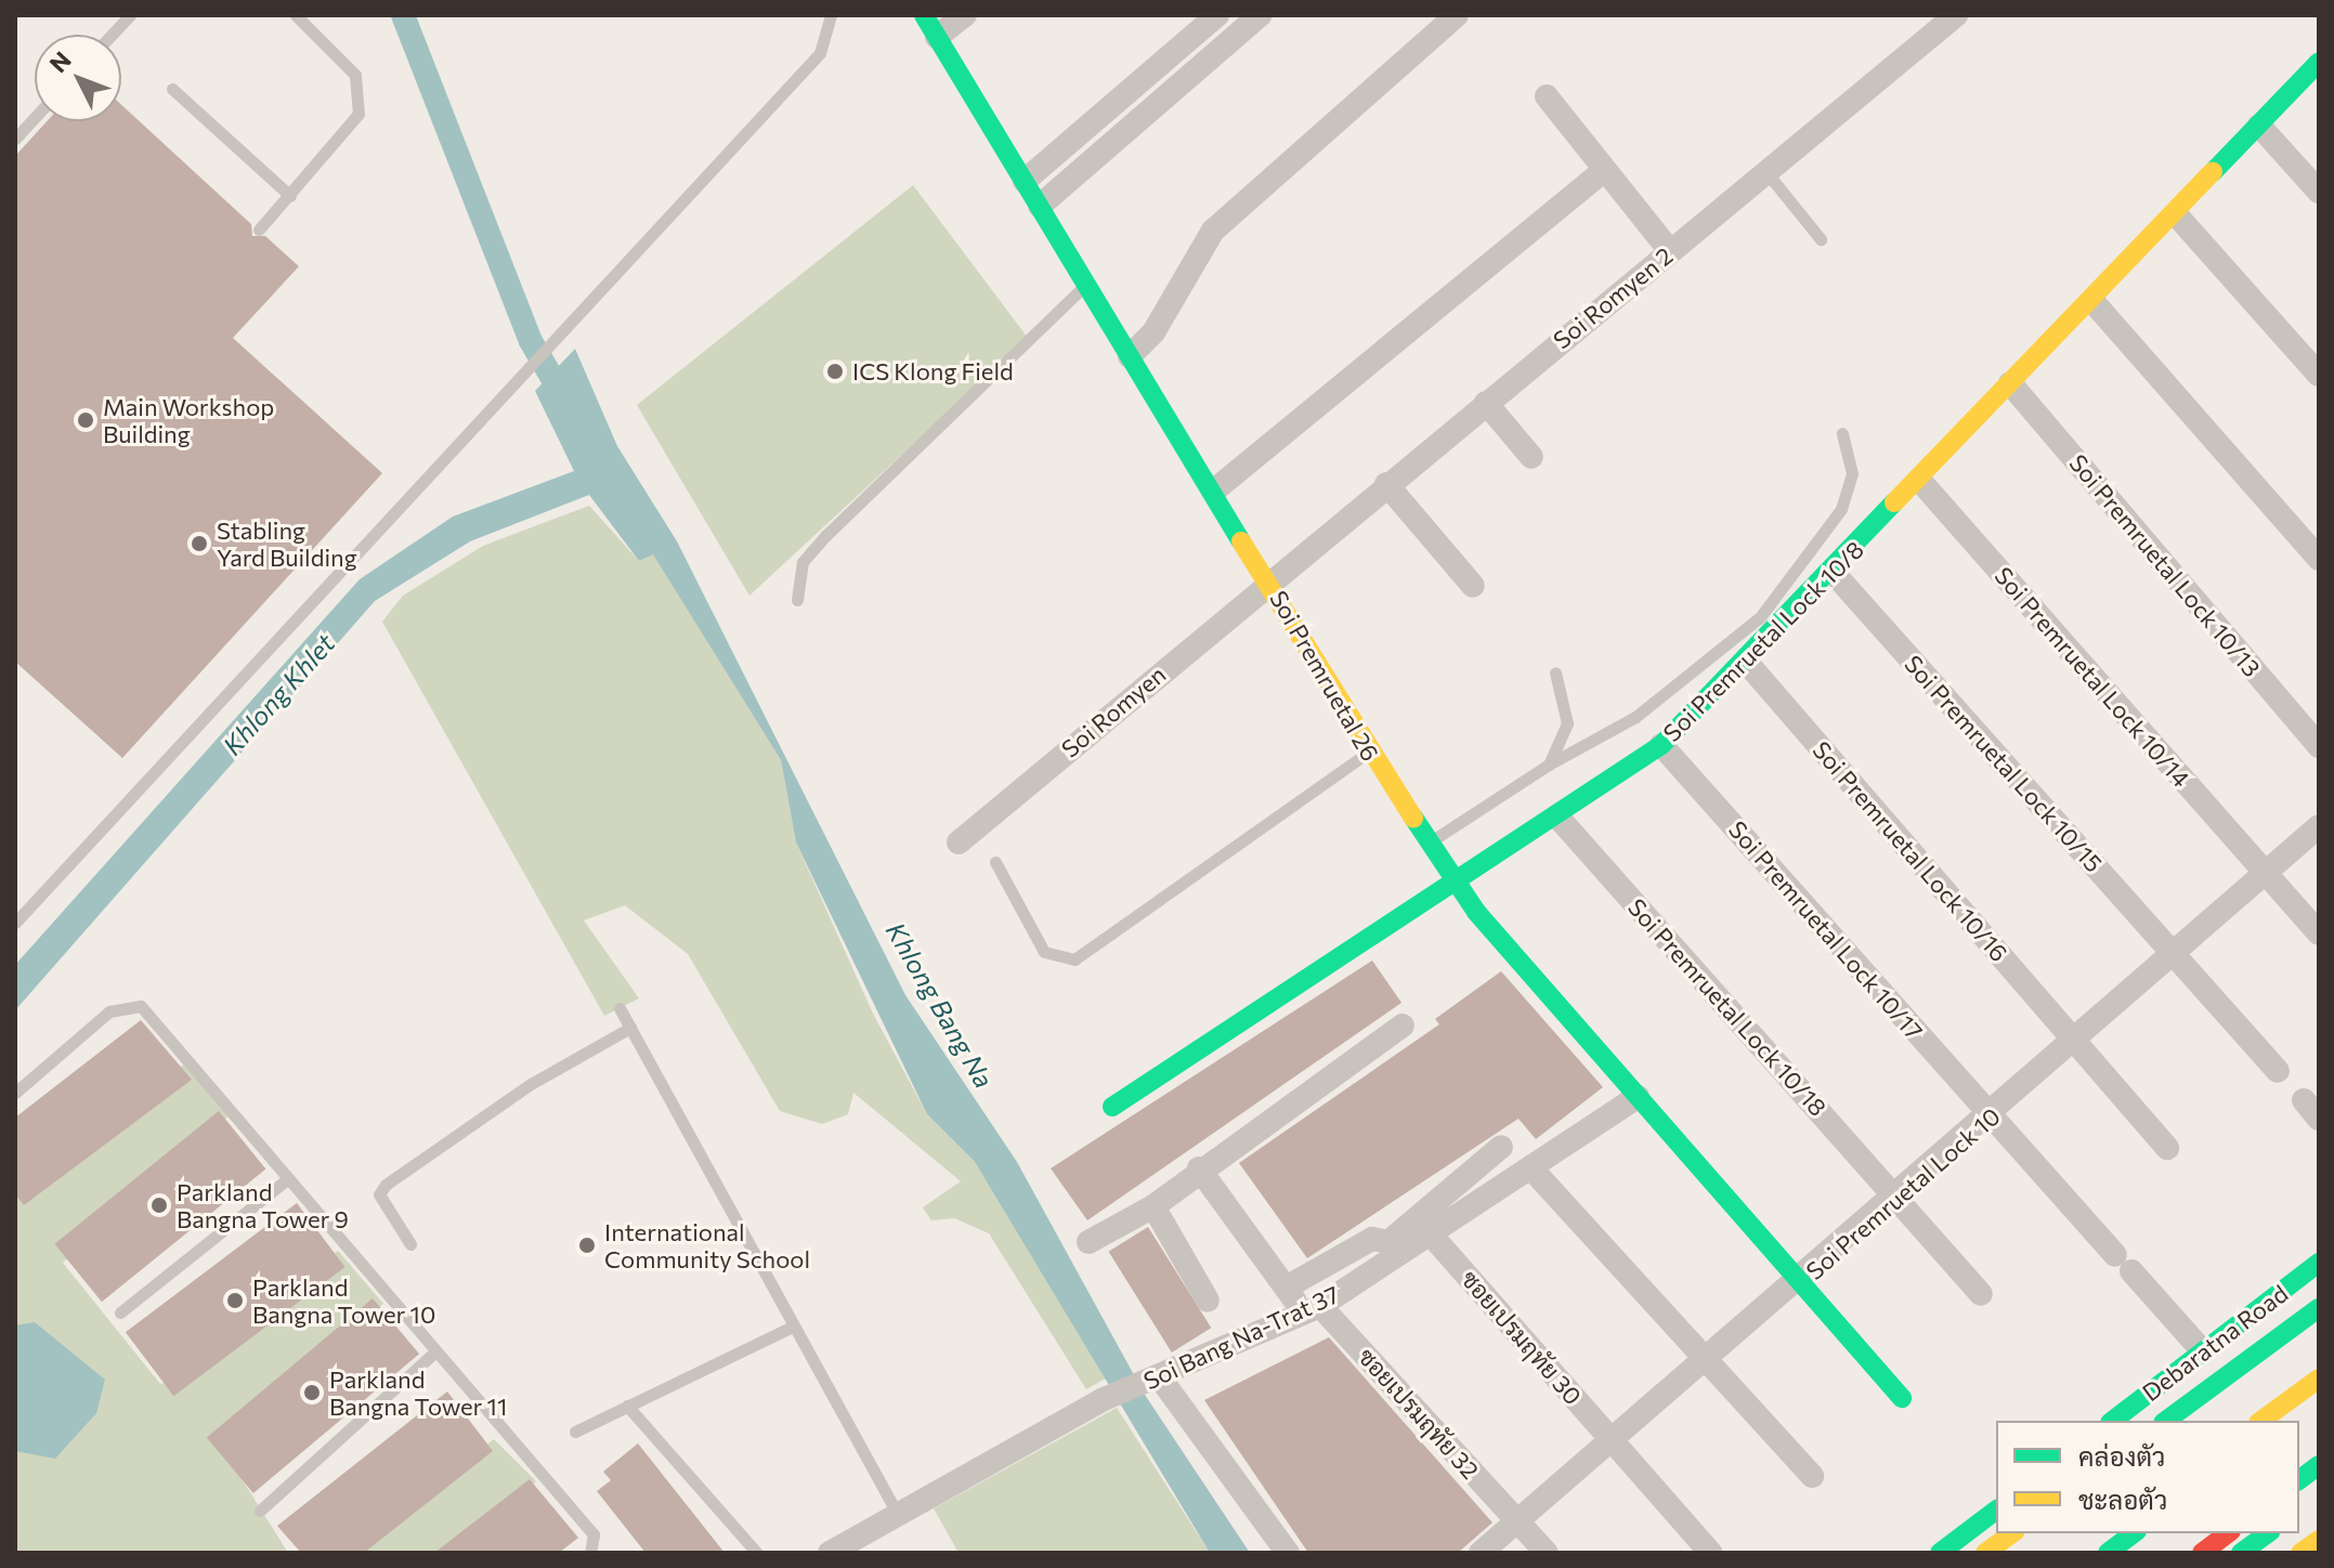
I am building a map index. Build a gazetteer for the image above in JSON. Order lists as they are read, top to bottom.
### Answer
{
  "streets": {
    "main road": ["Soi Premruetal Lock 10/8", "Soi Premruetal 26", "Debaratna Road"],
    "street": [
      "Soi Romyen 2",
      "Soi Premruetal Lock 10/13",
      "Soi Premruetal Lock 10/14",
      "Soi Romyen",
      "Soi Premruetal Lock 10/15",
      "Soi Premruetal Lock 10/16",
      "Soi Premruetal Lock 10/17",
      "Soi Premruetal Lock 10/18",
      "Soi Premruetal Lock 10",
      "Soi Bang Na-Trat 37",
      "ซอยเปรมฤทัย 30",
      "ซอยเปรมฤทัย 32"
    ]
  },
  "crossings": [
    ["Soi Romyen 2", "Soi Premruetal 26"],
    ["Soi Romyen 2", "Soi Romyen"],
    ["Soi Premruetal Lock 10/13", "Soi Premruetal Lock 10/8"],
    ["Soi Premruetal Lock 10/8", "Soi Premruetal 26"],
    ["Soi Premruetal Lock 10/8", "Soi Premruetal Lock 10/14"],
    ["Soi Premruetal Lock 10/8", "Soi Premruetal Lock 10/15"],
    ["Soi Premruetal Lock 10/8", "Soi Premruetal Lock 10/16"],
    ["Soi Premruetal Lock 10/8", "Soi Premruetal Lock 10/17"],
    ["Soi Premruetal Lock 10/8", "Soi Premruetal Lock 10/18"],
    ["Soi Premruetal 26", "Soi Romyen"],
    ["Soi Premruetal 26", "Soi Premruetal Lock 10"],
    ["Soi Premruetal 26", "Soi Bang Na-Trat 37"],
    ["Soi Premruetal Lock 10/14", "Soi Premruetal Lock 10"],
    ["Soi Premruetal Lock 10/15", "Soi Premruetal Lock 10"],
    ["Soi Premruetal Lock 10/16", "Soi Premruetal Lock 10"],
    ["Soi Premruetal Lock 10/17", "Soi Premruetal Lock 10"],
    ["Soi Premruetal Lock 10/17", "Debaratna Road"],
    ["Soi Premruetal Lock 10/18", "Soi Premruetal Lock 10"],
    ["Soi Premruetal Lock 10", "ซอยเปรมฤทัย 30"],
    ["Soi Premruetal Lock 10", "ซอยเปรมฤทัย 32"],
    ["Soi Bang Na-Trat 37", "ซอยเปรมฤทัย 30"],
    ["Soi Bang Na-Trat 37", "ซอยเปรมฤทัย 32"]
  ],
  "water": ["Khlong Khlet", "Khlong Bang Na"],
  "places": [
    "ICS Klong Field",
    "Main Workshop Building",
    "Stabling Yard Building",
    "Parkland Bangna Tower 9",
    "International Community School",
    "Parkland Bangna Tower 10",
    "Parkland Bangna Tower 11"
  ],
  "legend": ["คล่องตัว", "ชะลอตัว"],
  "north": "top left"
}
